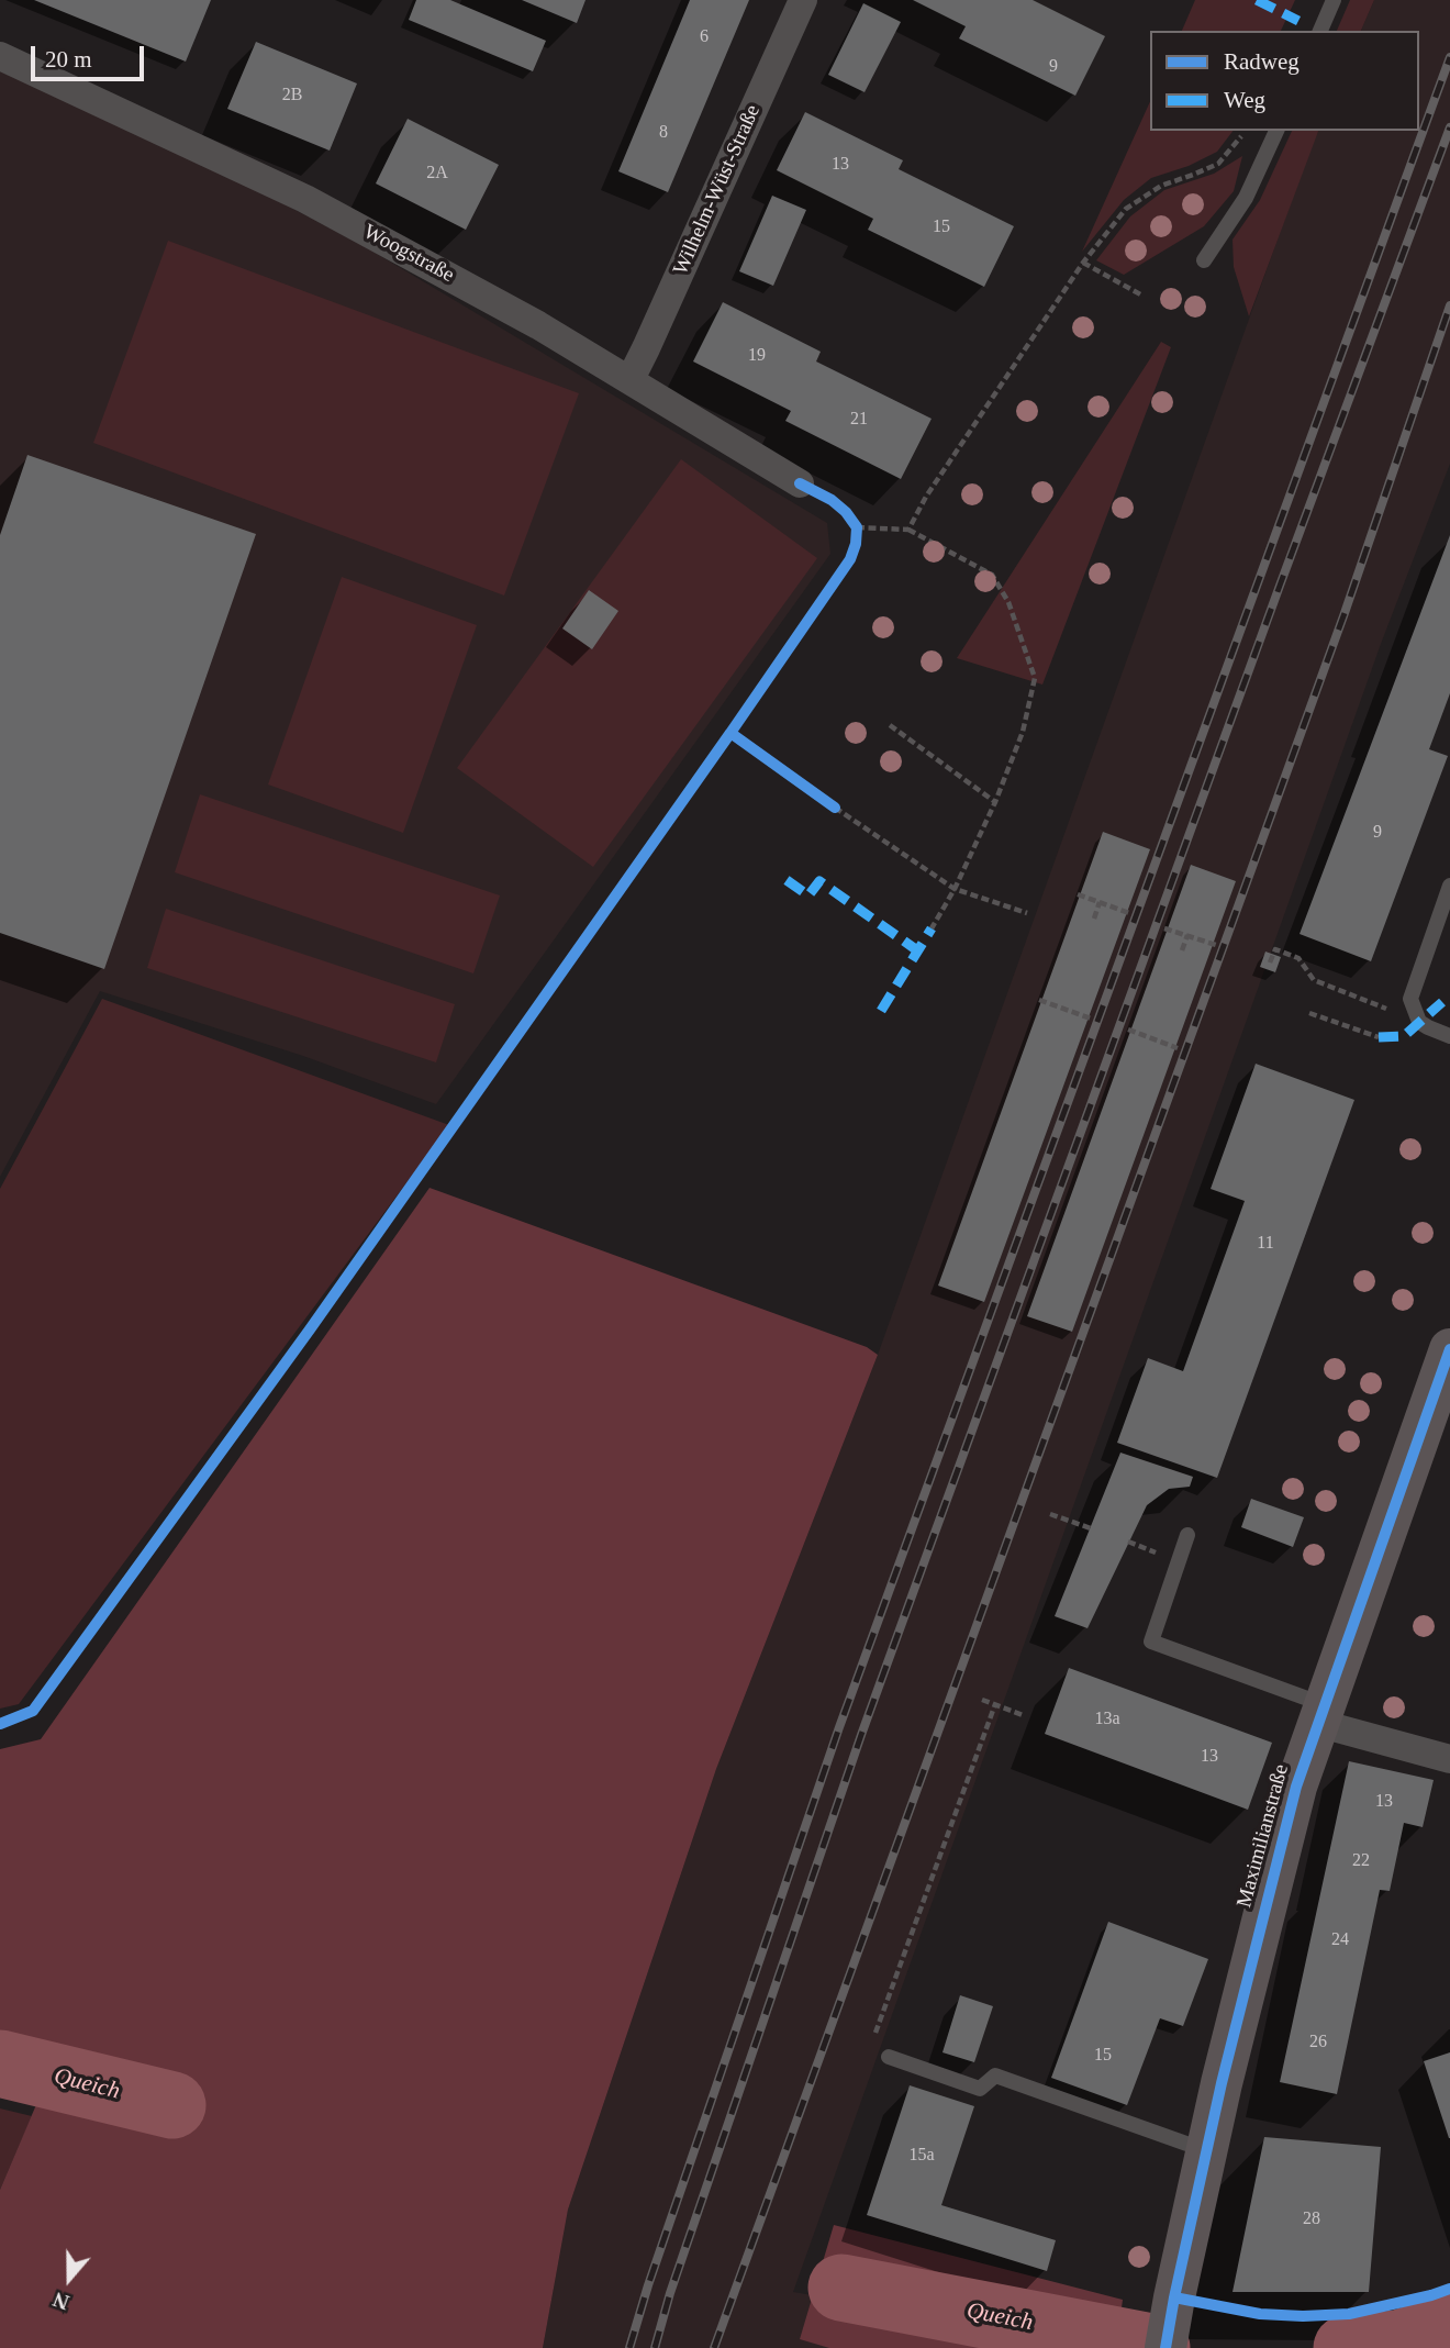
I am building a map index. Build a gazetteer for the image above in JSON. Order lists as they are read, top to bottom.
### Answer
{
  "streets": {
    "street": ["Wilhelm-Wüst-Straße", "Woogstraße", "Maximilianstraße"]
  },
  "crossings": [
    ["Wilhelm-Wüst-Straße", "Woogstraße"]
  ],
  "water": ["Queich"],
  "house_numbers": [
    "6",
    "9",
    "2B",
    "8",
    "13",
    "2A",
    "15",
    "19",
    "21",
    "9",
    "11",
    "13a",
    "13",
    "13",
    "22",
    "24",
    "26",
    "15",
    "15a",
    "28"
  ],
  "legend": ["Radweg", "Weg"],
  "scale_bar": "20 m",
  "north": "bottom"
}
